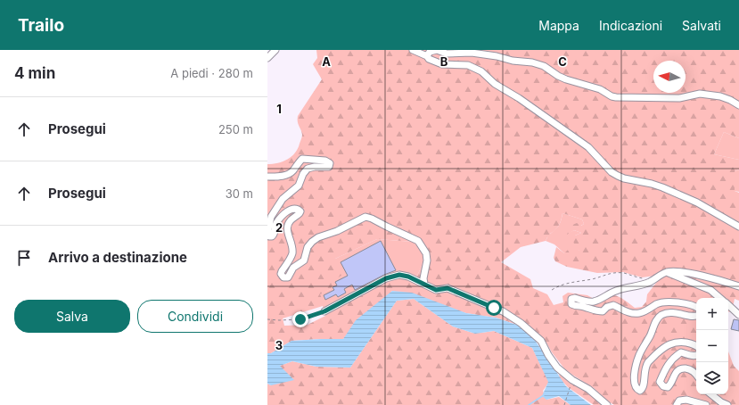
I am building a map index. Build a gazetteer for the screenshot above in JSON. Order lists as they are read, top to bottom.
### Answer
{
  "north": "left",
  "page": {
    "header": "Trailo",
    "nav": ["Mappa", "Indicazioni", "Salvati"],
    "heading": ["4 min", "A piedi · 280 m"],
    "list": [
      ["Prosegui", "250 m"],
      ["Prosegui", "30 m"],
      "Arrivo a destinazione"
    ],
    "buttons": ["Salva", "Condividi"],
    "map_buttons": ["+", "−"]
  },
  "grid": {
    "columns": ["A", "B", "C"],
    "rows": ["1", "2", "3"]
  }
}
